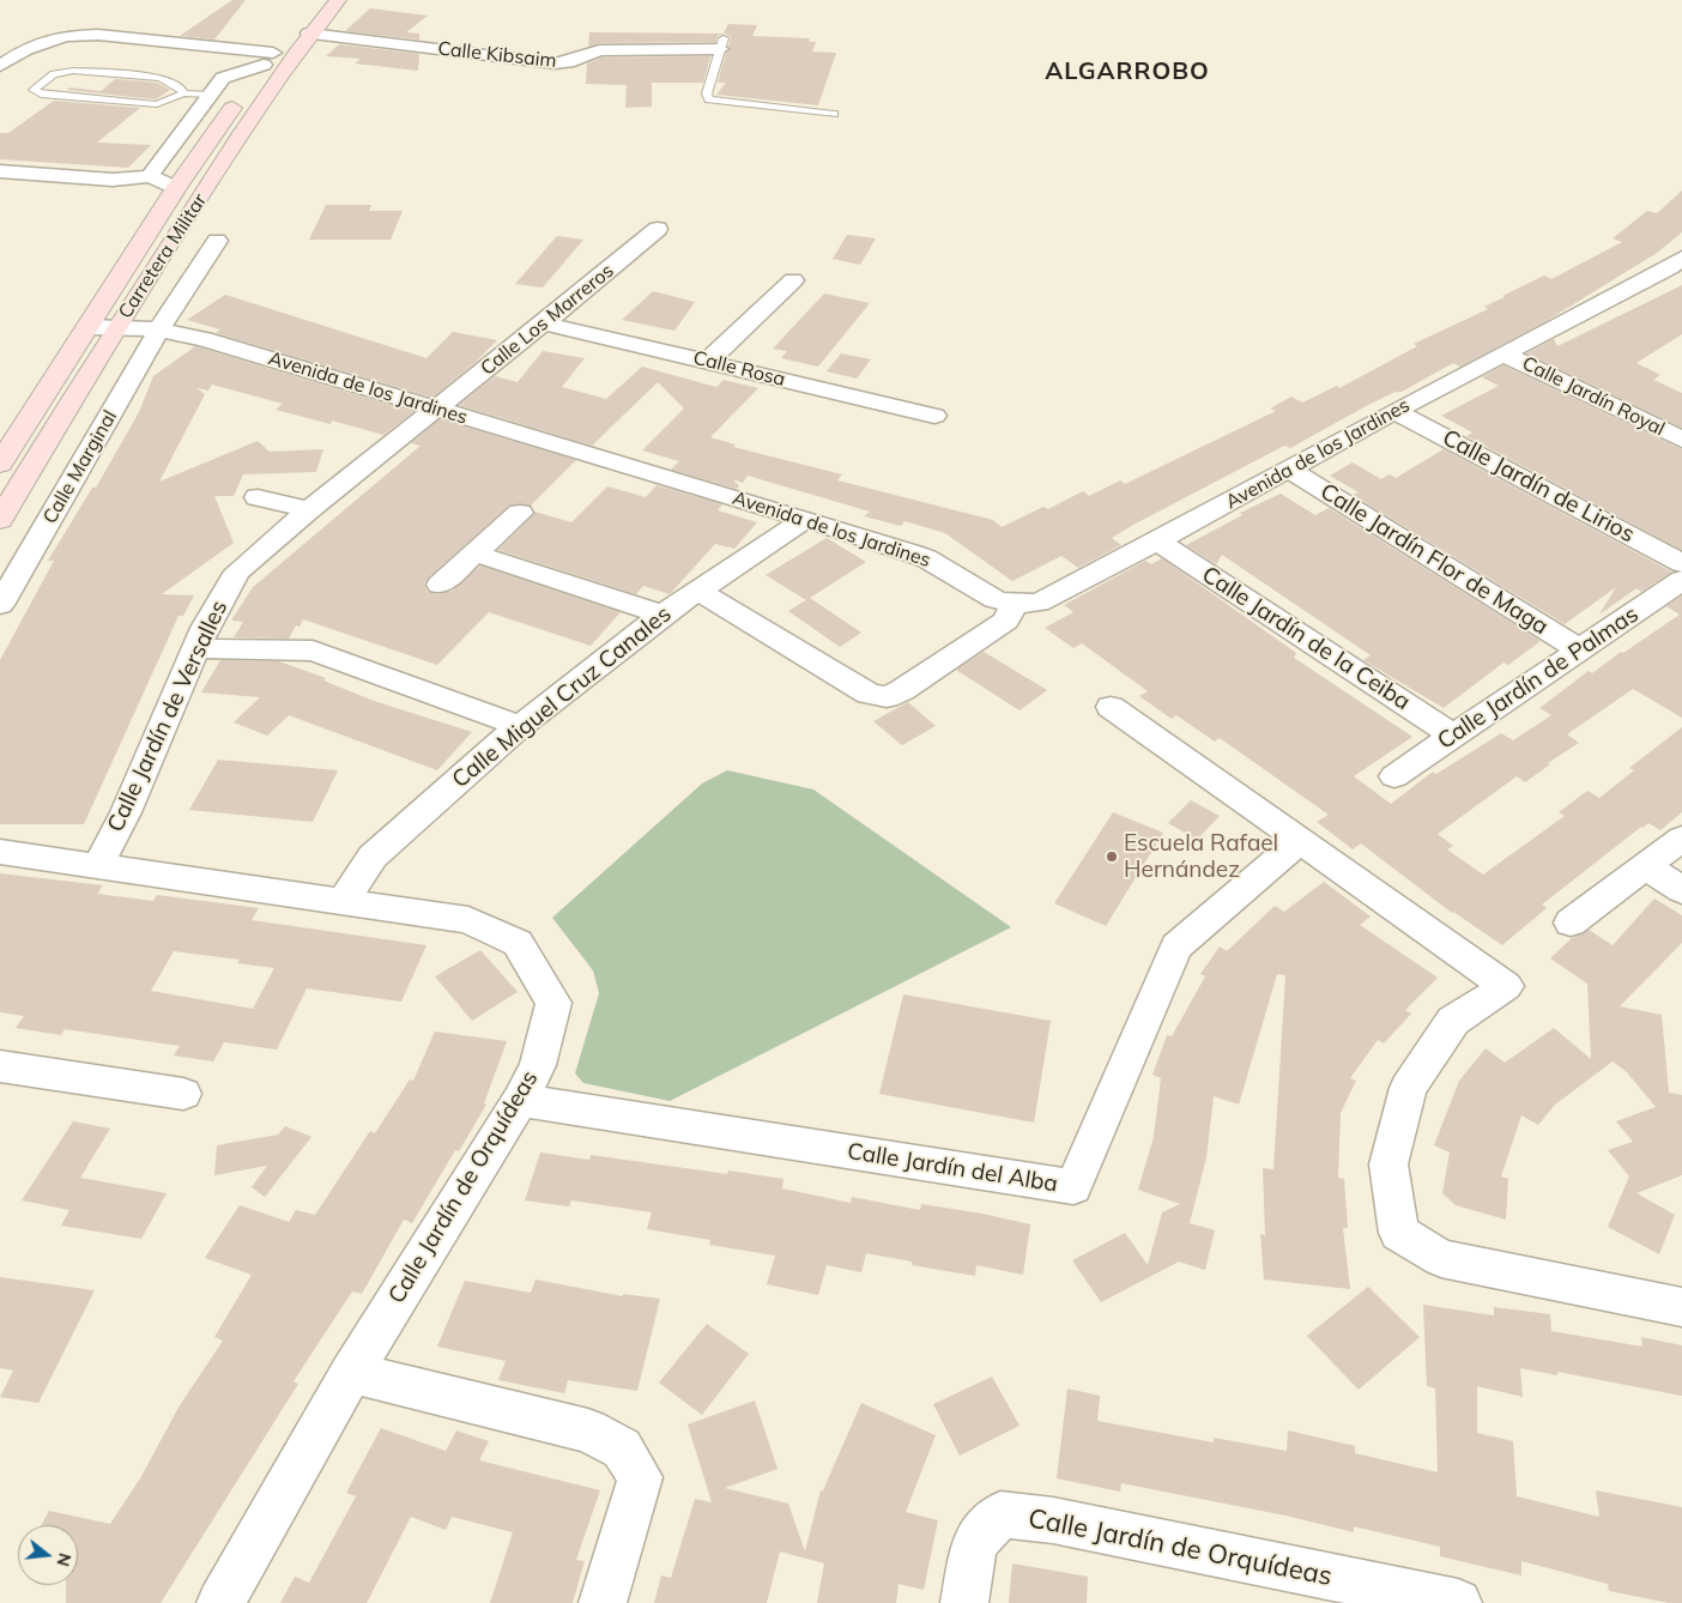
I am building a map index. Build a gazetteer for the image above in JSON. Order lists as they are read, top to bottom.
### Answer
{
  "streets": {
    "main road": ["Carretera Militar"],
    "street": [
      "Calle Kibsaim",
      "Calle Los Marreros",
      "Calle Rosa",
      "Avenida de los Jardines",
      "Calle Jardín Royal",
      "Calle Marginal",
      "Calle Jardín de Lirios",
      "Calle Jardín Flor de Maga",
      "Calle Jardín de la Ceiba",
      "Calle Jardín de Palmas",
      "Calle Miguel Cruz Canales",
      "Calle Jardín de Versalles",
      "Calle Jardín del Alba",
      "Calle Jardín de Orquídeas"
    ]
  },
  "crossings": [
    ["Calle Kibsaim", "Carretera Militar"],
    ["Carretera Militar", "Avenida de los Jardines"],
    ["Calle Los Marreros", "Calle Rosa"],
    ["Calle Los Marreros", "Avenida de los Jardines"],
    ["Calle Los Marreros", "Calle Jardín de Versalles"],
    ["Avenida de los Jardines", "Calle Jardín Royal"],
    ["Avenida de los Jardines", "Calle Marginal"],
    ["Avenida de los Jardines", "Calle Jardín de Lirios"],
    ["Avenida de los Jardines", "Calle Jardín Flor de Maga"],
    ["Avenida de los Jardines", "Calle Jardín de la Ceiba"],
    ["Avenida de los Jardines", "Calle Miguel Cruz Canales"],
    ["Avenida de los Jardines", "Calle Jardín de Versalles"],
    ["Calle Jardín Flor de Maga", "Calle Jardín de Palmas"],
    ["Calle Jardín de la Ceiba", "Calle Jardín de Palmas"],
    ["Calle Miguel Cruz Canales", "Calle Jardín de Orquídeas"],
    ["Calle Jardín de Versalles", "Calle Jardín de Orquídeas"],
    ["Calle Jardín del Alba", "Calle Jardín de Orquídeas"]
  ],
  "districts": ["ALGARROBO"],
  "places": ["Escuela Rafael Hernández"],
  "north": "right"
}
